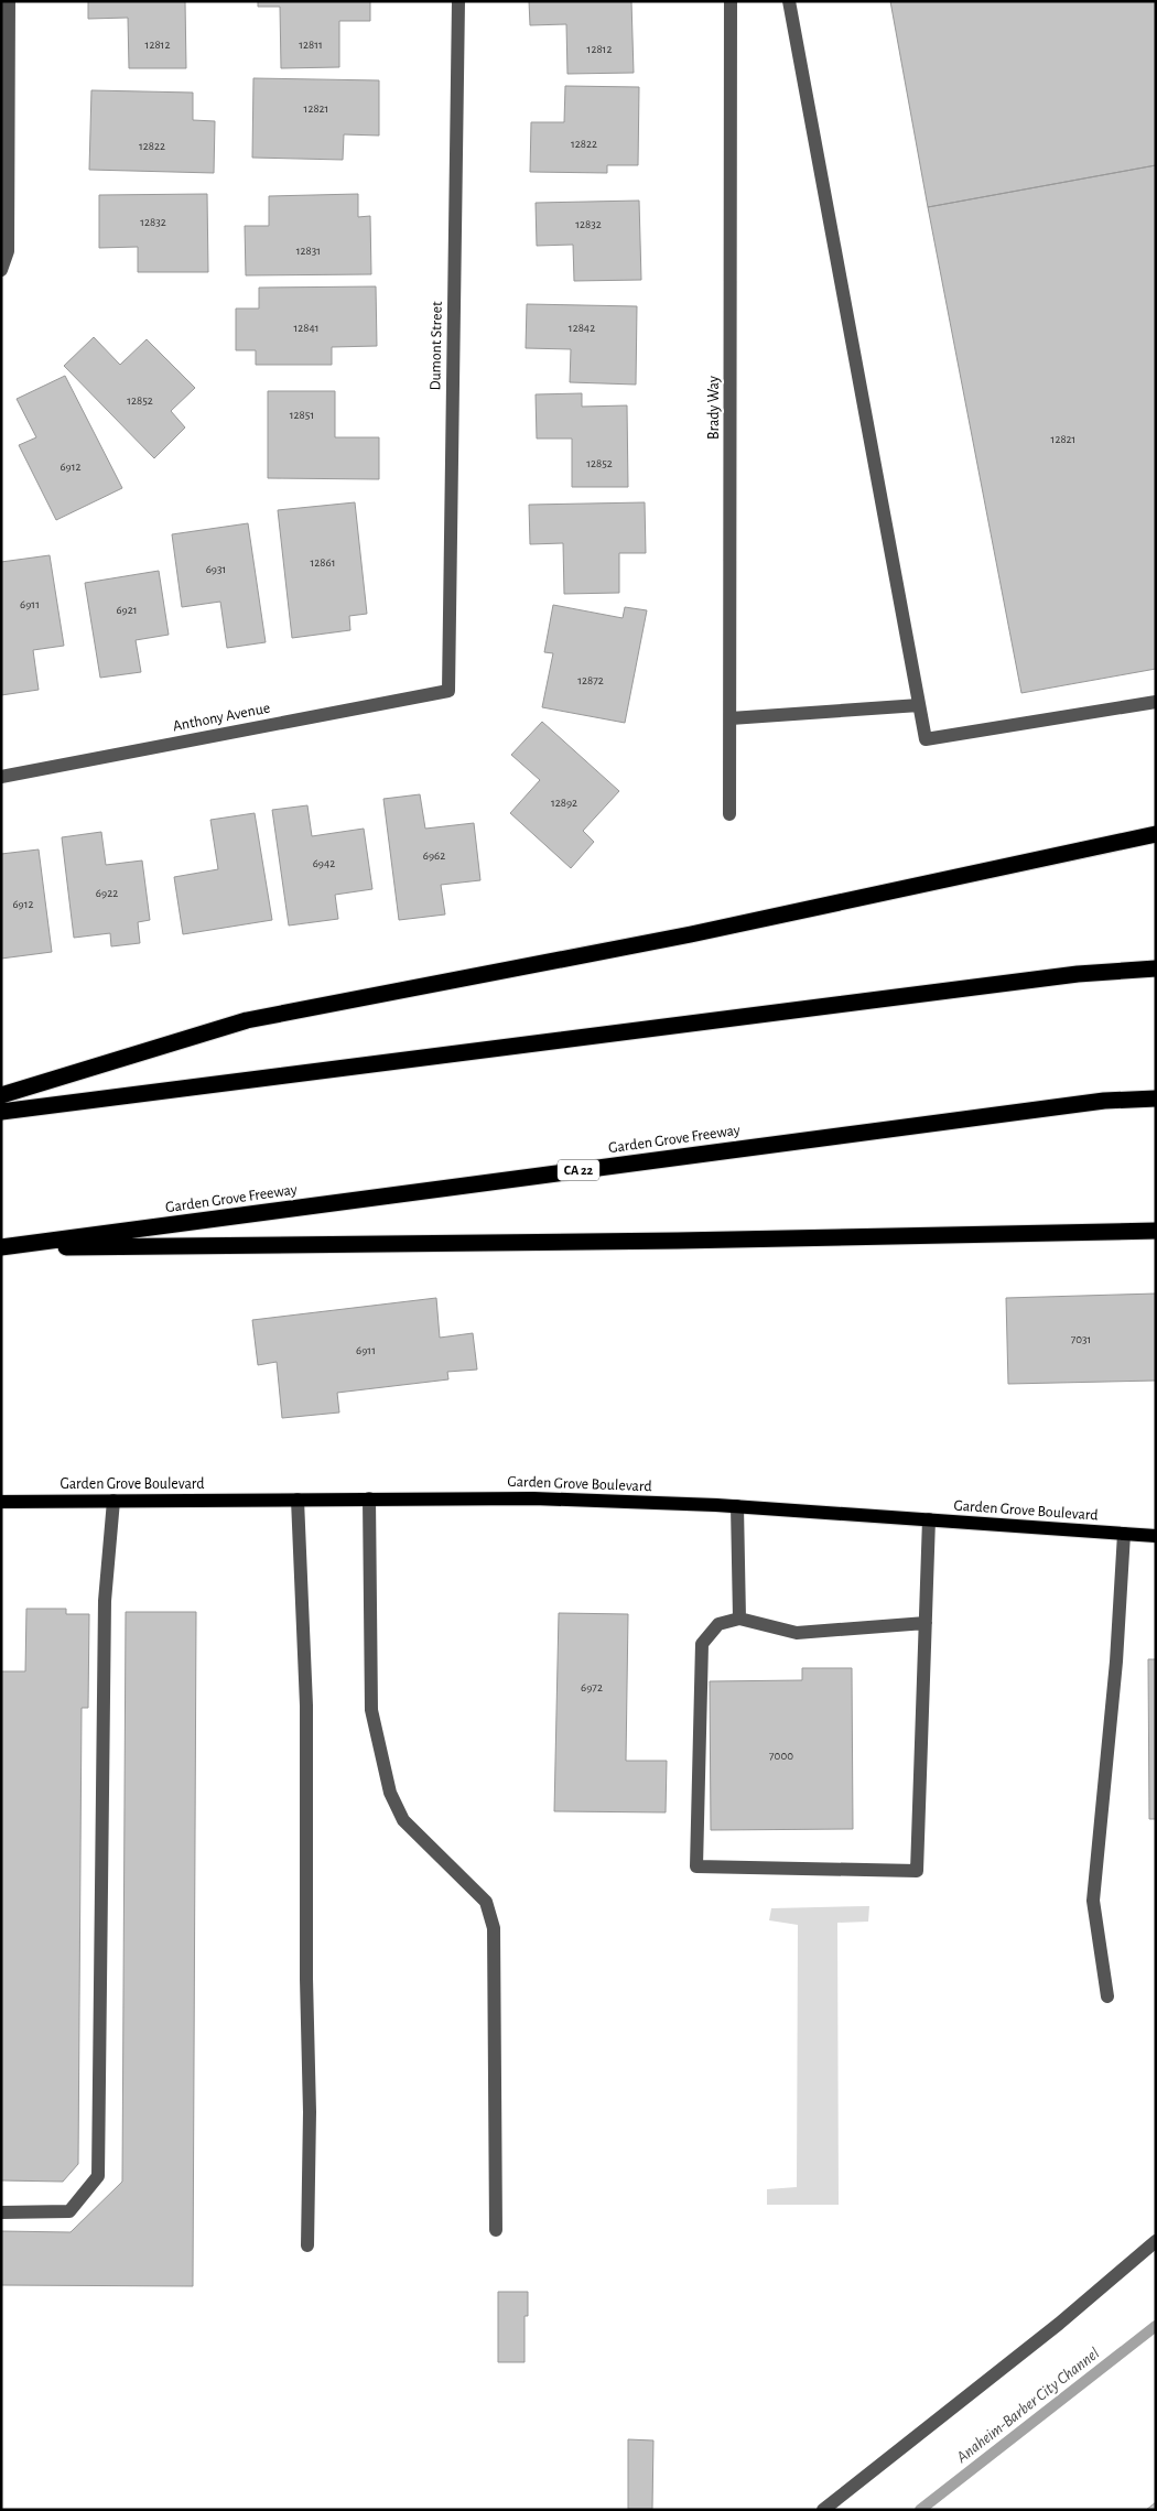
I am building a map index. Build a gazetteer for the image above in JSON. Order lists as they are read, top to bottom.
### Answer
{
  "streets": {
    "highway": ["Garden Grove Freeway", "CA 22"],
    "main road": ["Garden Grove Boulevard"],
    "street": ["Dumont Street", "Brady Way", "Anthony Avenue"]
  },
  "crossings": [
    ["Dumont Street", "Anthony Avenue"]
  ],
  "water": ["Anaheim-Barber City Channel"],
  "house_numbers": [
    "12812",
    "12811",
    "12812",
    "12821",
    "12822",
    "12822",
    "12832",
    "12832",
    "12831",
    "12841",
    "12842",
    "12852",
    "12851",
    "12821",
    "12852",
    "6912",
    "12861",
    "6931",
    "6911",
    "6921",
    "12872",
    "12892",
    "6962",
    "6942",
    "6922",
    "6912",
    "7031",
    "6911",
    "6972",
    "7000"
  ]
}
